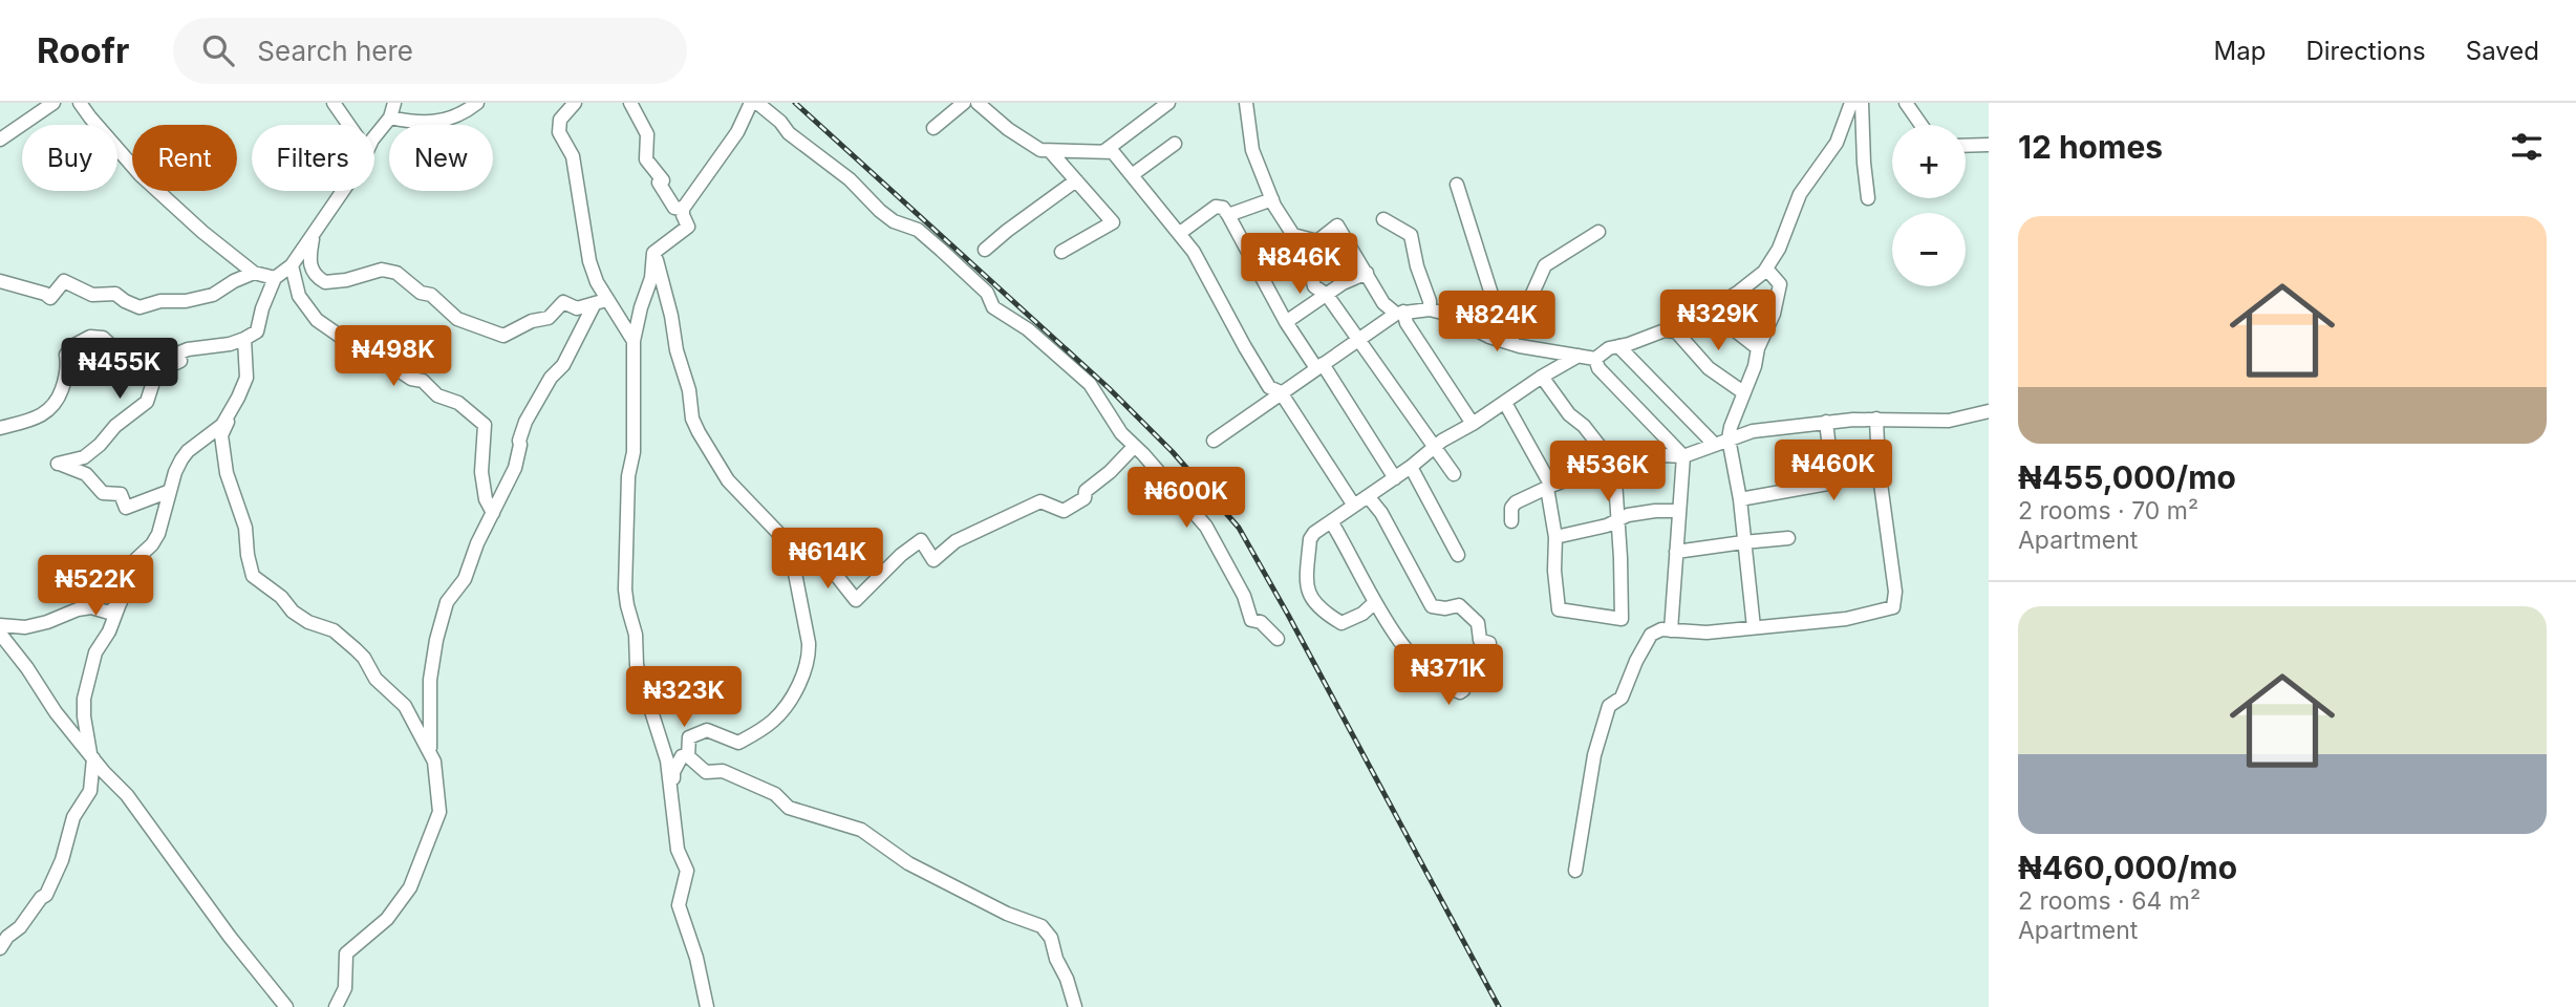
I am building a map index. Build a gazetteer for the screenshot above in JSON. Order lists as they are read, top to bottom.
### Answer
{
  "page": {
    "header": "Roofr",
    "search": "Search here",
    "nav": ["Map", "Directions", "Saved"],
    "heading": "12 homes",
    "map_buttons": ["+", "−"],
    "chip": [
      "Buy",
      "Rent",
      "Filters",
      "New"
    ],
    "list": [
      {
        "name": "₦455,000/mo",
        "note": "2 rooms · 70 m² · Apartment"
      },
      {
        "name": "₦460,000/mo",
        "note": "2 rooms · 64 m² · Apartment"
      }
    ],
    "price": [
      "₦846K",
      "₦329K",
      "₦824K",
      "₦498K",
      "₦455K",
      "₦460K",
      "₦536K",
      "₦600K",
      "₦614K",
      "₦522K",
      "₦371K",
      "₦323K"
    ]
  }
}
